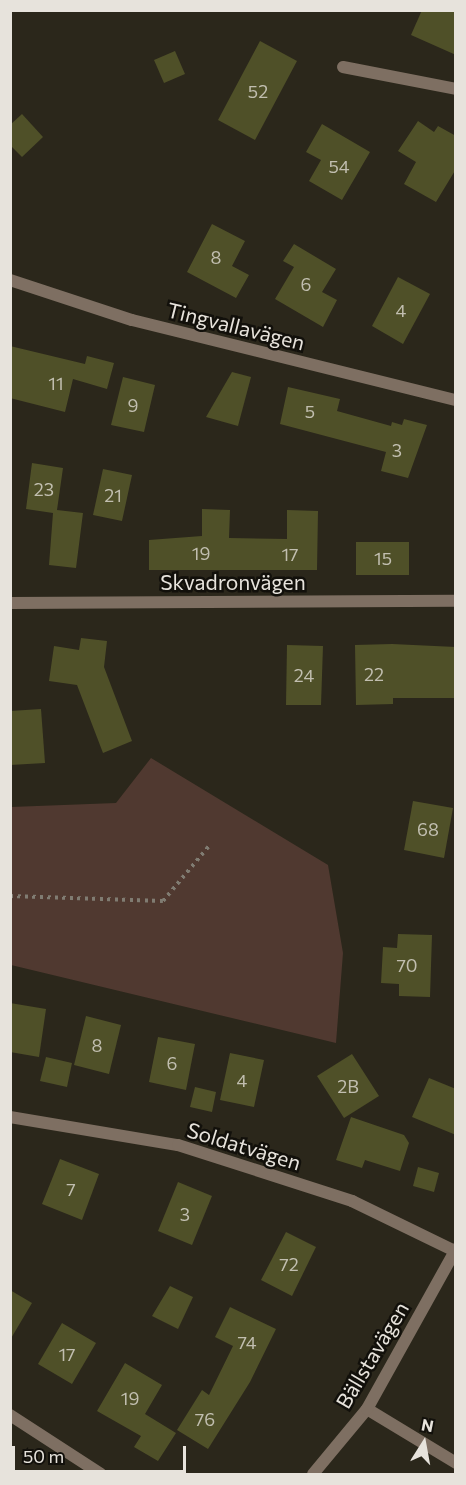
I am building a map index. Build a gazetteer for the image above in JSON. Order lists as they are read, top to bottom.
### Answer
{
  "streets": {
    "street": [
      "Tingvallavägen",
      "Skvadronvägen",
      "Soldatvägen",
      "Bällstavägen"
    ]
  },
  "crossings": [
    ["Soldatvägen", "Bällstavägen"]
  ],
  "house_numbers": [
    "52",
    "54",
    "8",
    "6",
    "4",
    "11",
    "9",
    "5",
    "3",
    "23",
    "21",
    "19",
    "17",
    "15",
    "22",
    "24",
    "68",
    "70",
    "8",
    "6",
    "4",
    "2B",
    "7",
    "3",
    "72",
    "74",
    "17",
    "19",
    "76"
  ],
  "scale_bar": "50 m",
  "north": "top"
}
